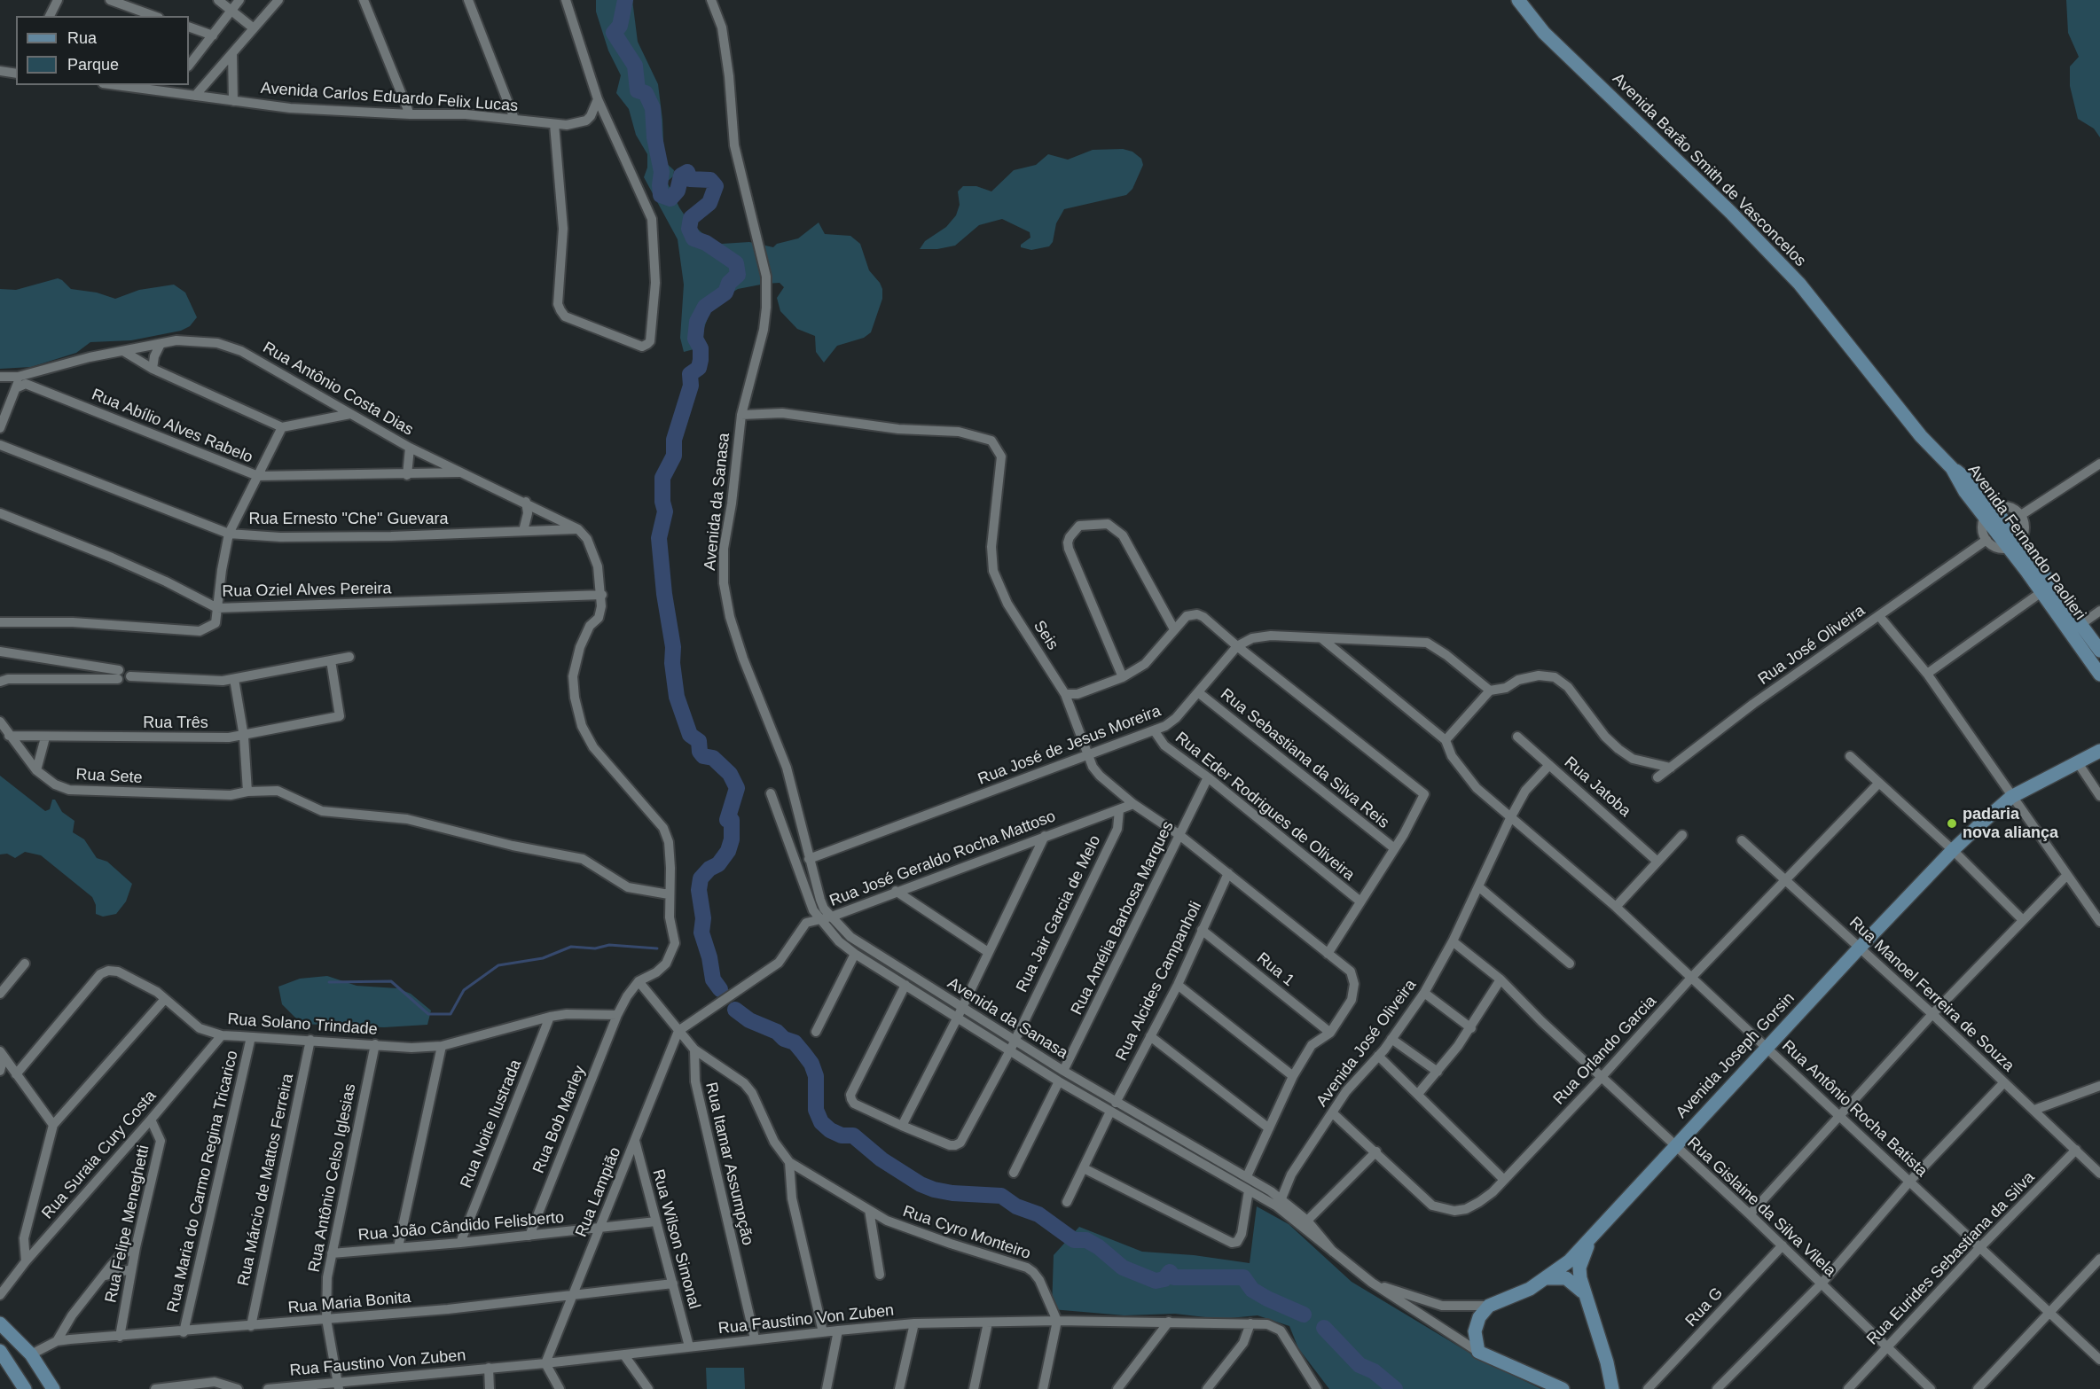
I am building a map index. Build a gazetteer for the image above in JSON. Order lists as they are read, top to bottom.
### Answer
{
  "streets": {
    "street": [
      "Avenida Carlos Eduardo Felix Lucas",
      "Avenida Barão Smith de Vasconcelos",
      "Rua Antônio Costa Dias",
      "Rua Abílio Alves Rabelo",
      "Avenida da Sanasa",
      "Rua Ernesto \"Che\" Guevara",
      "Avenida Fernando Paolieri",
      "Rua Oziel Alves Pereira",
      "Seis",
      "Rua José Oliveira",
      "Rua Três",
      "Rua José de Jesus Moreira",
      "Rua Sebastiana da Silva Reis",
      "Rua Sete",
      "Rua Jatoba",
      "Rua Eder Rodrigues de Oliveira",
      "Rua José Geraldo Rocha Mattoso",
      "Rua Jair Garcia de Melo",
      "Rua Amélia Barbosa Marques",
      "Rua 1",
      "Rua Alcides Campanholi",
      "Rua Manoel Ferreira de Souza",
      "Rua Solano Trindade",
      "Avenida José Oliveira",
      "Rua Orlando Garcia",
      "Avenida Joseph Gorsin",
      "Rua Antônio Rocha Batista",
      "Rua Bob Marley",
      "Rua Noite Ilustrada",
      "Rua Suraia Cury Costa",
      "Rua Itamar Assumpção",
      "Rua Antônio Celso Iglesias",
      "Rua Márcio de Mattos Ferreira",
      "Rua Maria do Carmo Regina Tricarico",
      "Rua Lampião",
      "Rua Gislaine da Silva Vilela",
      "Rua Felipe Meneghetti",
      "Rua João Cândido Felisberto",
      "Rua Cyro Monteiro",
      "Rua Wilson Simonal",
      "Rua Eurides Sebastiana da Silva",
      "Rua Maria Bonita",
      "Rua G",
      "Rua Faustino Von Zuben"
    ]
  },
  "crossings": [
    ["Avenida Barão Smith de Vasconcelos", "Avenida Fernando Paolieri"],
    ["Rua Antônio Costa Dias", "Rua Abílio Alves Rabelo"],
    ["Rua Antônio Costa Dias", "Rua Ernesto \"Che\" Guevara"],
    ["Rua Antônio Costa Dias", "Rua Oziel Alves Pereira"],
    ["Avenida da Sanasa", "Seis"],
    ["Avenida da Sanasa", "Rua José de Jesus Moreira"],
    ["Avenida da Sanasa", "Rua José Geraldo Rocha Mattoso"],
    ["Avenida da Sanasa", "Rua Jair Garcia de Melo"],
    ["Avenida da Sanasa", "Rua Amélia Barbosa Marques"],
    ["Avenida da Sanasa", "Rua Alcides Campanholi"],
    ["Avenida da Sanasa", "Avenida José Oliveira"],
    ["Seis", "Rua José de Jesus Moreira"],
    ["Seis", "Rua José Geraldo Rocha Mattoso"],
    ["Seis", "Rua Amélia Barbosa Marques"],
    ["Seis", "Rua 1"],
    ["Seis", "Rua Alcides Campanholi"],
    ["Rua Três", "Rua Sete"],
    ["Rua José de Jesus Moreira", "Rua Sebastiana da Silva Reis"],
    ["Rua José de Jesus Moreira", "Rua Eder Rodrigues de Oliveira"],
    ["Rua Jatoba", "Avenida José Oliveira"],
    ["Rua Eder Rodrigues de Oliveira", "Rua Amélia Barbosa Marques"],
    ["Rua José Geraldo Rocha Mattoso", "Rua Jair Garcia de Melo"],
    ["Rua José Geraldo Rocha Mattoso", "Rua Lampião"],
    ["Rua 1", "Rua Alcides Campanholi"],
    ["Rua Manoel Ferreira de Souza", "Rua Orlando Garcia"],
    ["Rua Manoel Ferreira de Souza", "Avenida Joseph Gorsin"],
    ["Rua Manoel Ferreira de Souza", "Rua Eurides Sebastiana da Silva"],
    ["Rua Solano Trindade", "Rua Bob Marley"],
    ["Rua Solano Trindade", "Rua Noite Ilustrada"],
    ["Rua Solano Trindade", "Rua Suraia Cury Costa"],
    ["Rua Solano Trindade", "Rua Antônio Celso Iglesias"],
    ["Rua Solano Trindade", "Rua Márcio de Mattos Ferreira"],
    ["Rua Solano Trindade", "Rua Maria do Carmo Regina Tricarico"],
    ["Avenida José Oliveira", "Rua Orlando Garcia"],
    ["Avenida José Oliveira", "Rua Antônio Rocha Batista"],
    ["Avenida José Oliveira", "Rua Gislaine da Silva Vilela"],
    ["Rua Orlando Garcia", "Rua Antônio Rocha Batista"],
    ["Rua Orlando Garcia", "Rua Gislaine da Silva Vilela"],
    ["Avenida Joseph Gorsin", "Rua Antônio Rocha Batista"],
    ["Avenida Joseph Gorsin", "Rua Gislaine da Silva Vilela"],
    ["Rua Antônio Rocha Batista", "Rua Eurides Sebastiana da Silva"],
    ["Rua Bob Marley", "Rua João Cândido Felisberto"],
    ["Rua Noite Ilustrada", "Rua João Cândido Felisberto"],
    ["Rua Suraia Cury Costa", "Rua Felipe Meneghetti"],
    ["Rua Itamar Assumpção", "Rua Faustino Von Zuben"],
    ["Rua Antônio Celso Iglesias", "Rua João Cândido Felisberto"],
    ["Rua Antônio Celso Iglesias", "Rua Maria Bonita"],
    ["Rua Antônio Celso Iglesias", "Rua Faustino Von Zuben"],
    ["Rua Márcio de Mattos Ferreira", "Rua Maria Bonita"],
    ["Rua Maria do Carmo Regina Tricarico", "Rua Maria Bonita"],
    ["Rua Lampião", "Rua João Cândido Felisberto"],
    ["Rua Lampião", "Rua Wilson Simonal"],
    ["Rua Lampião", "Rua Maria Bonita"],
    ["Rua Lampião", "Rua Faustino Von Zuben"],
    ["Rua Gislaine da Silva Vilela", "Rua Eurides Sebastiana da Silva"],
    ["Rua Gislaine da Silva Vilela", "Rua G"],
    ["Rua Felipe Meneghetti", "Rua Maria Bonita"],
    ["Rua João Cândido Felisberto", "Rua Wilson Simonal"],
    ["Rua Cyro Monteiro", "Rua Faustino Von Zuben"],
    ["Rua Wilson Simonal", "Rua Maria Bonita"],
    ["Rua Wilson Simonal", "Rua Faustino Von Zuben"]
  ],
  "places": ["padaria nova aliança"],
  "legend": ["Rua", "Parque"]
}
